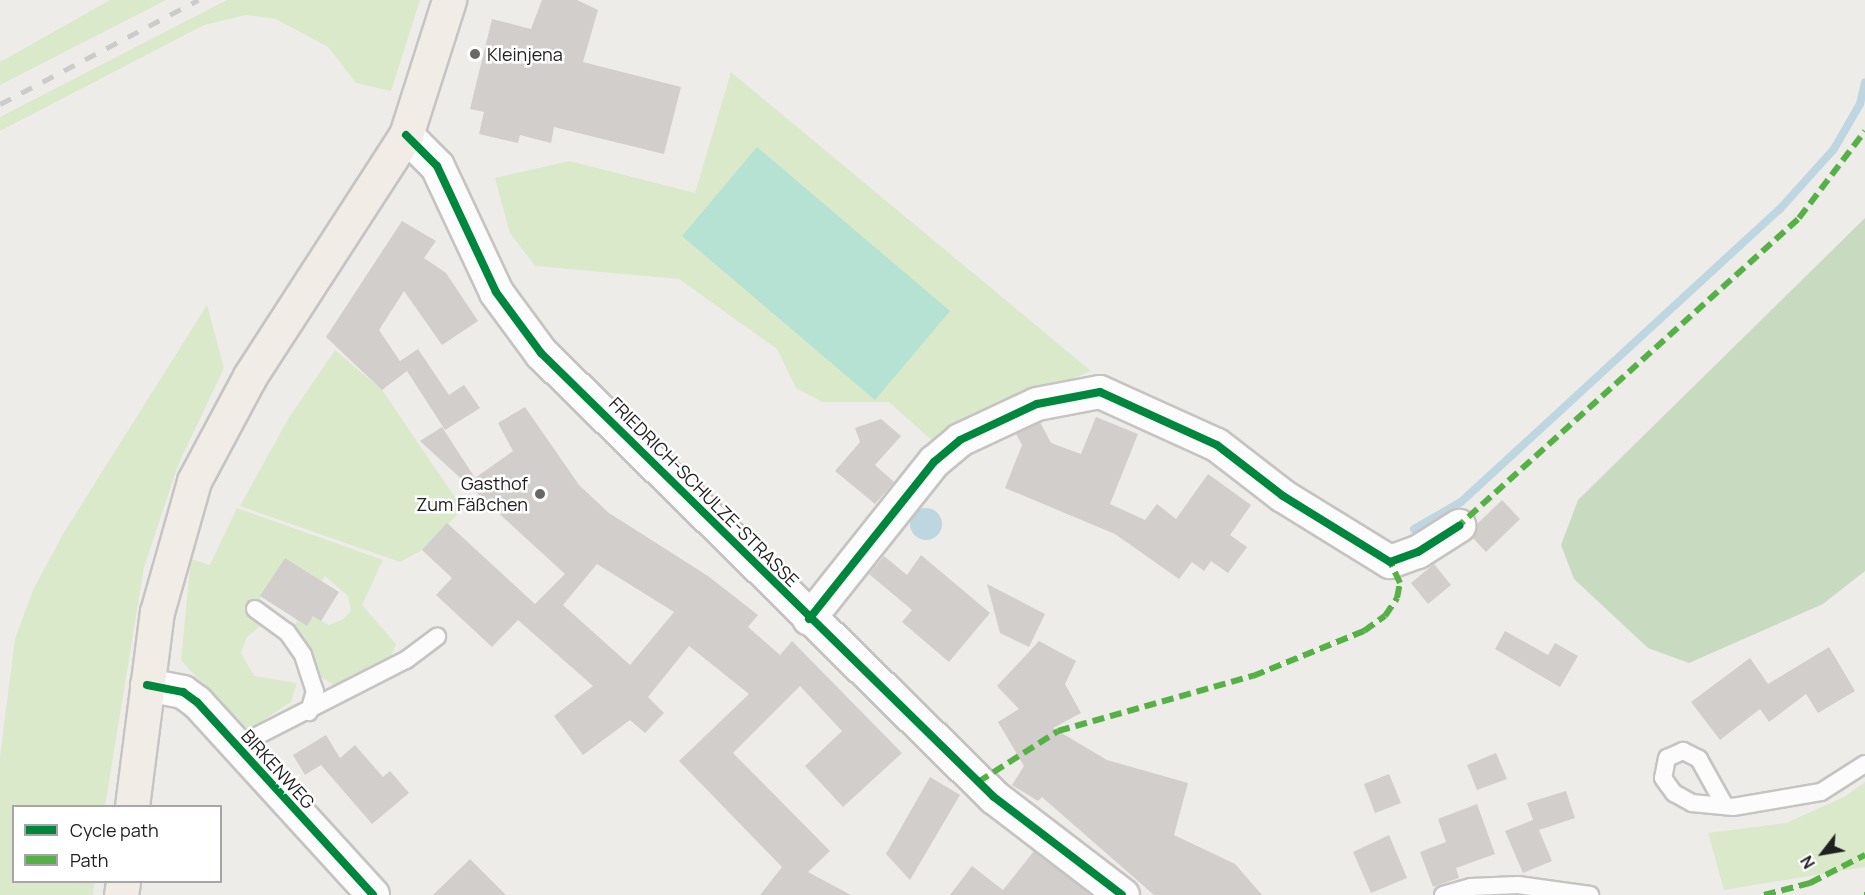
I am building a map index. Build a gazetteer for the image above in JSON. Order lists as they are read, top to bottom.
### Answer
{
  "streets": {
    "street": ["FRIEDRICH-SCHULZE-STRASSE", "BIRKENWEG"]
  },
  "places": ["Kleinjena", "Gasthof Zum Fäßchen"],
  "legend": ["Cycle path", "Path"],
  "north": "bottom left"
}
